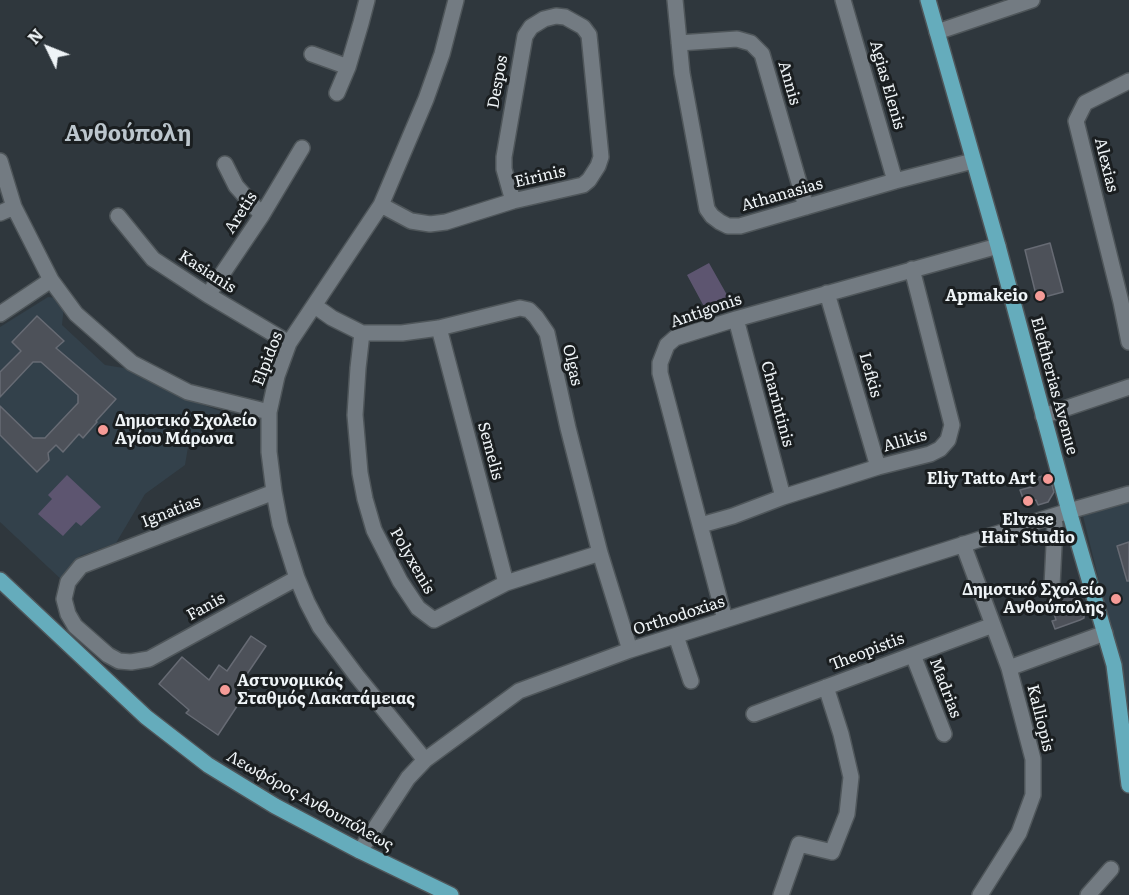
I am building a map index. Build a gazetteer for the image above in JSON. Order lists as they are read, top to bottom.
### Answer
{
  "streets": {
    "main road": ["Eleftherias Avenue", "Λεωφόρος Ανθουπόλεως"],
    "street": [
      "Despos",
      "Annis",
      "Agias Elenis",
      "Alexias",
      "Eirinis",
      "Athanasias",
      "Aretis",
      "Kasianis",
      "Antigonis",
      "Elpidos",
      "Olgas",
      "Lefkis",
      "Charintinis",
      "Alikis",
      "Semelis",
      "Ignatias",
      "Polyxenis",
      "Fanis",
      "Orthodoxias",
      "Theopistis",
      "Madrias",
      "Kalliopis"
    ]
  },
  "crossings": [
    ["Despos", "Eirinis"],
    ["Annis", "Athanasias"],
    ["Agias Elenis", "Athanasias"],
    ["Eirinis", "Elpidos"],
    ["Athanasias", "Eleftherias Avenue"],
    ["Aretis", "Kasianis"],
    ["Kasianis", "Elpidos"],
    ["Antigonis", "Lefkis"],
    ["Antigonis", "Eleftherias Avenue"],
    ["Antigonis", "Charintinis"],
    ["Antigonis", "Alikis"],
    ["Antigonis", "Orthodoxias"],
    ["Elpidos", "Olgas"],
    ["Elpidos", "Ignatias"],
    ["Elpidos", "Fanis"],
    ["Elpidos", "Orthodoxias"],
    ["Olgas", "Semelis"],
    ["Olgas", "Polyxenis"],
    ["Olgas", "Orthodoxias"],
    ["Lefkis", "Alikis"],
    ["Eleftherias Avenue", "Orthodoxias"],
    ["Charintinis", "Alikis"],
    ["Semelis", "Polyxenis"],
    ["Ignatias", "Fanis"],
    ["Orthodoxias", "Kalliopis"],
    ["Orthodoxias", "Λεωφόρος Ανθουπόλεως"],
    ["Theopistis", "Madrias"],
    ["Theopistis", "Kalliopis"]
  ],
  "districts": ["Ανθούπολη"],
  "places": [
    "Apmakeio",
    "Δημοτικό Σχολείο Αγίου Μάρωνα",
    "Eliy Tatto Art",
    "Elvase Hair Studio",
    "Δημοτικό Σχολείο Ανθούπολης",
    "Αστυνομικός Σταθμός Λακατάμειας"
  ],
  "north": "top left"
}
